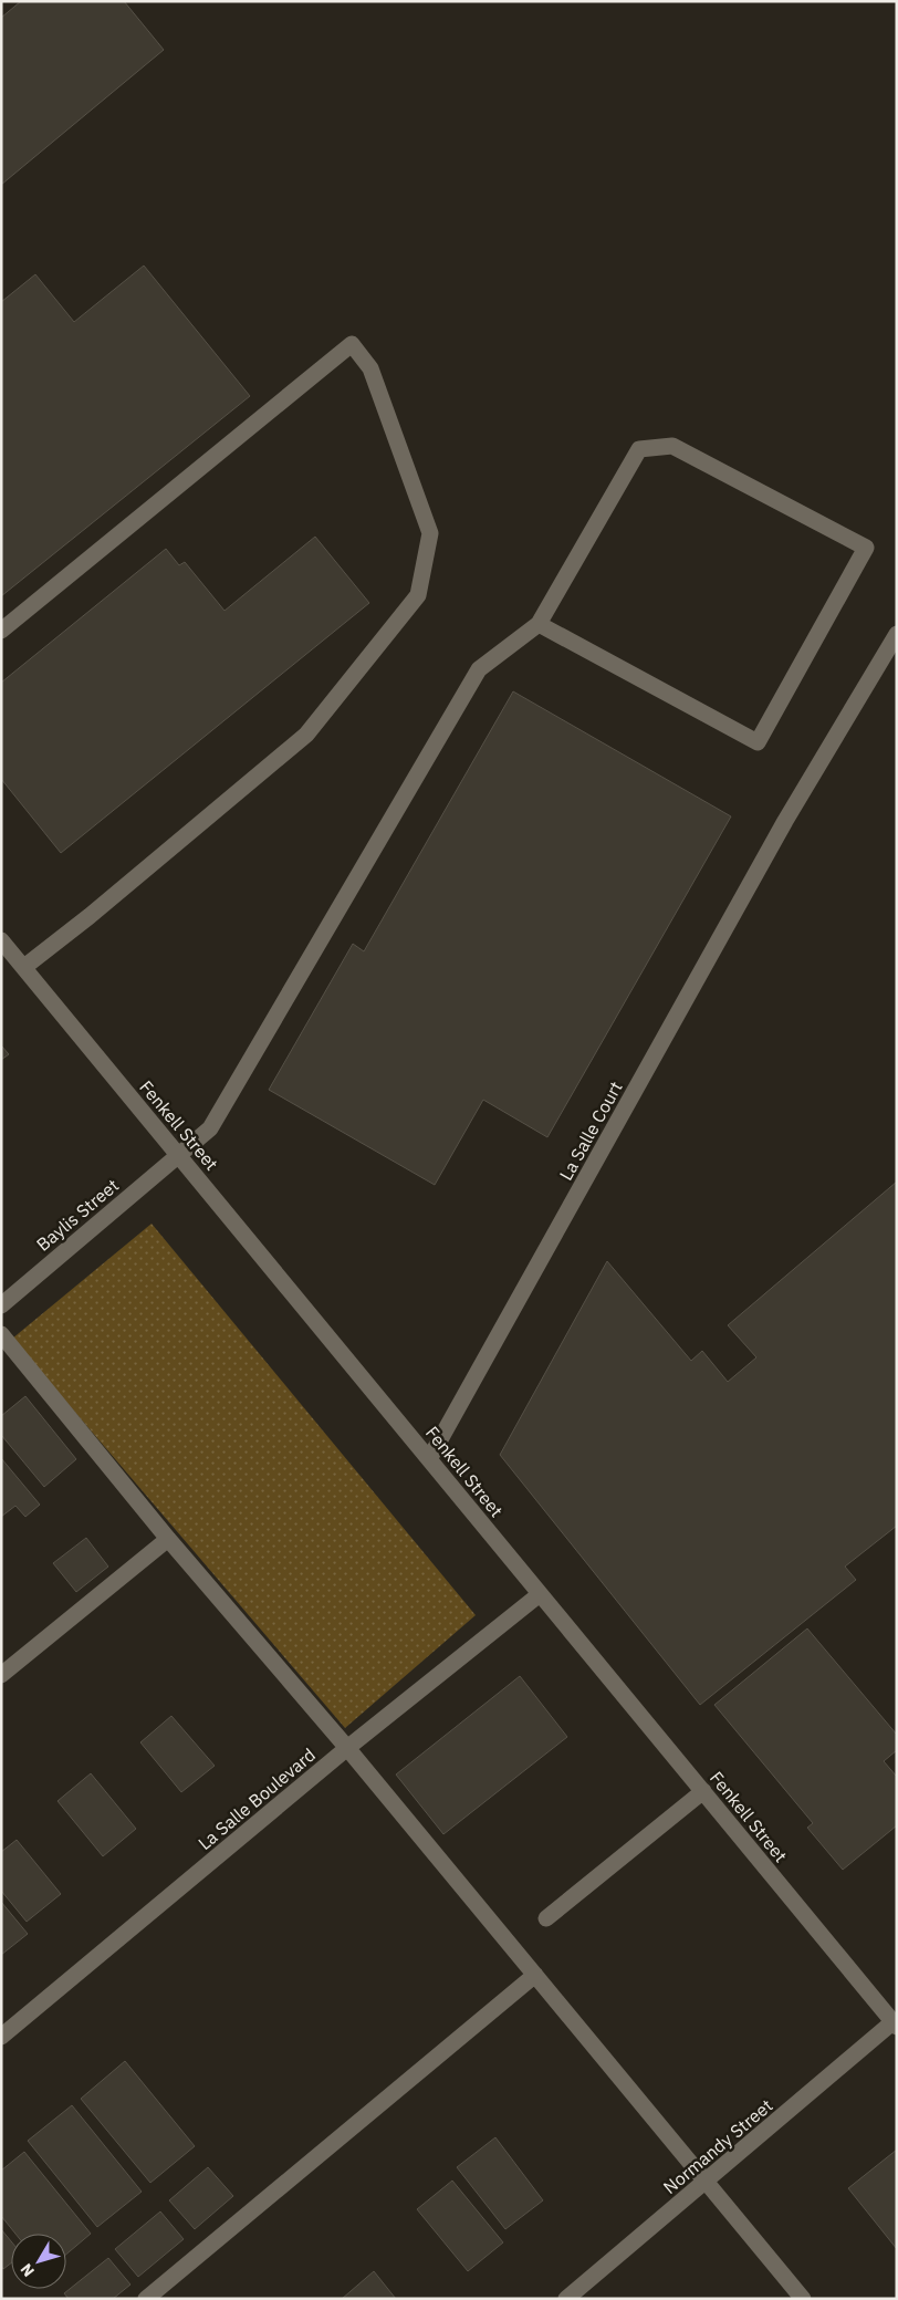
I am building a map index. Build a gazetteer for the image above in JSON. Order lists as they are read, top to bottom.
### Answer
{
  "streets": {
    "street": [
      "Fenkell Street",
      "La Salle Court",
      "Baylis Street",
      "La Salle Boulevard",
      "Normandy Street"
    ]
  },
  "crossings": [
    ["Fenkell Street", "La Salle Court"],
    ["Fenkell Street", "Baylis Street"],
    ["Fenkell Street", "La Salle Boulevard"],
    ["Fenkell Street", "Normandy Street"]
  ],
  "north": "bottom left"
}
